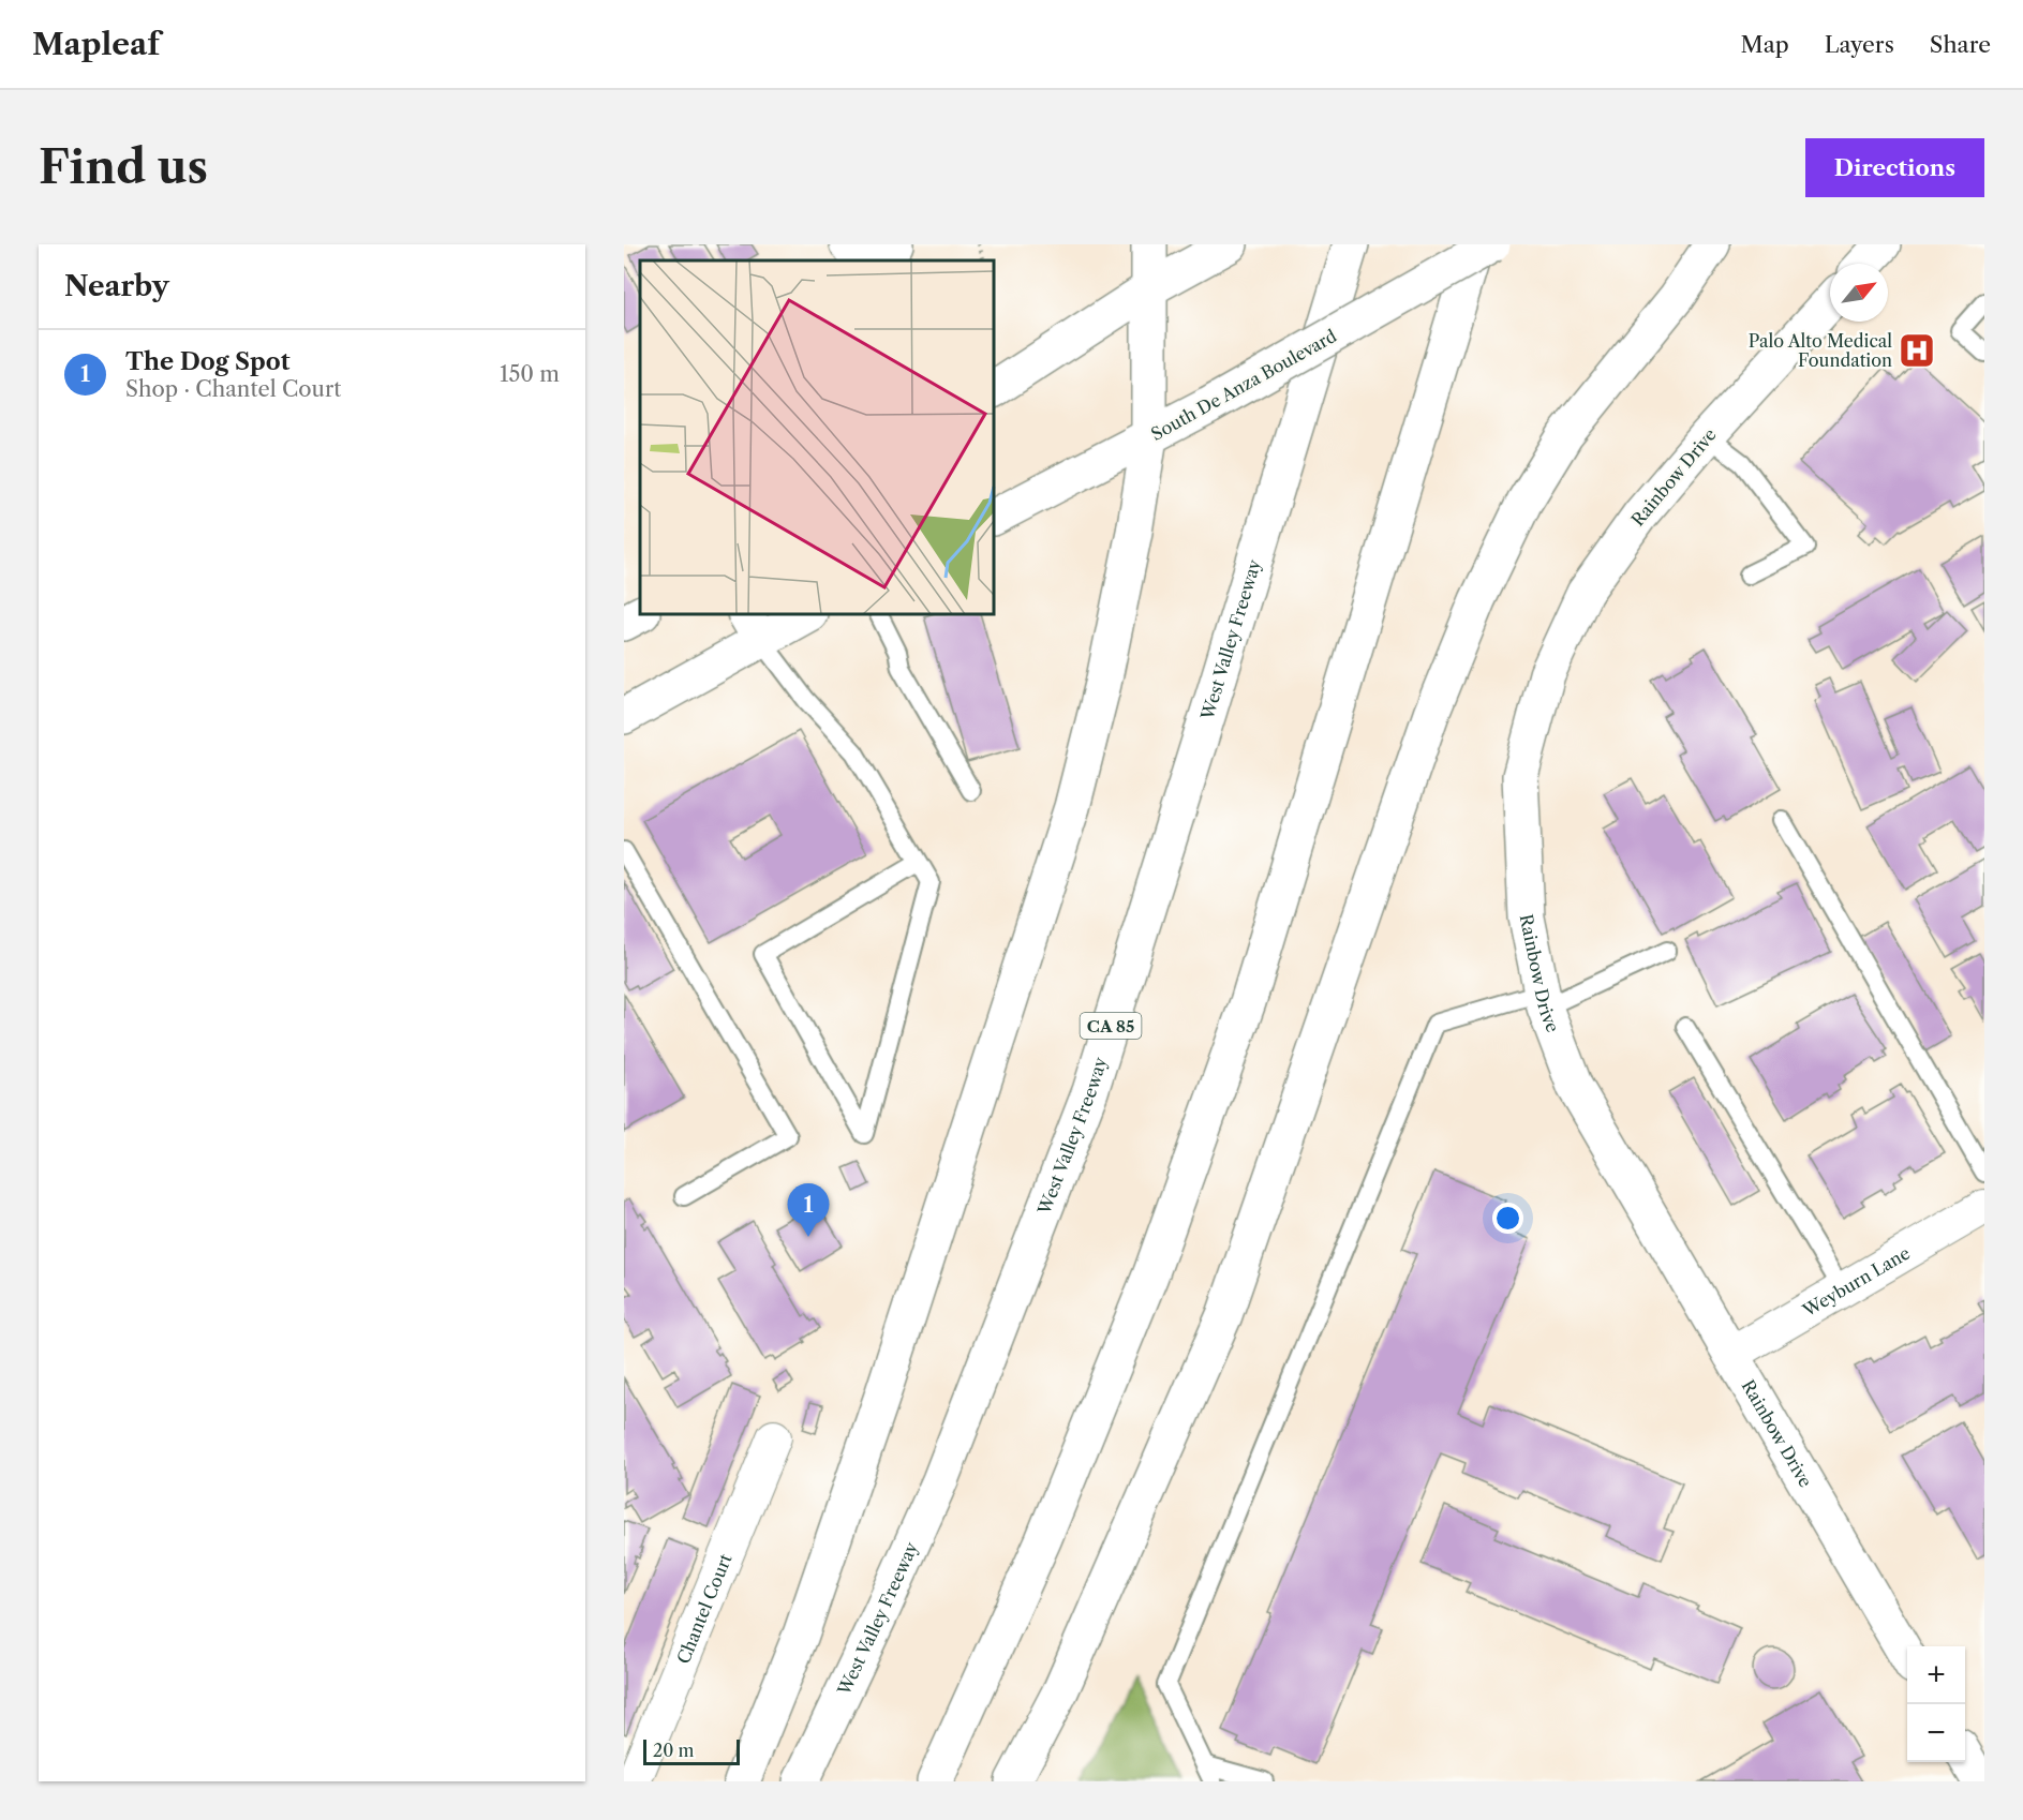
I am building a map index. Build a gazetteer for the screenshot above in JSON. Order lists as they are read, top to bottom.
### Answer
{
  "streets": {
    "main road": [
      "South De Anza Boulevard",
      "Rainbow Drive",
      "West Valley Freeway",
      "CA 85"
    ],
    "street": ["Weyburn Lane", "Chantel Court"]
  },
  "crossings": [
    ["Rainbow Drive", "Weyburn Lane"]
  ],
  "places": {
    "hospital": ["Palo Alto Medical Foundation"]
  },
  "scale_bar": "20 m",
  "north": "top right",
  "page": {
    "header": "Mapleaf",
    "nav": ["Map", "Layers", "Share"],
    "buttons": "Directions",
    "title": "Find us",
    "heading": "Nearby",
    "list": [
      {
        "mark": "1",
        "name": "The Dog Spot",
        "note": "Shop · Chantel Court",
        "value": "150 m"
      }
    ],
    "pins": "1",
    "map_buttons": ["+", "−"],
    "scale": "20 m"
  }
}
